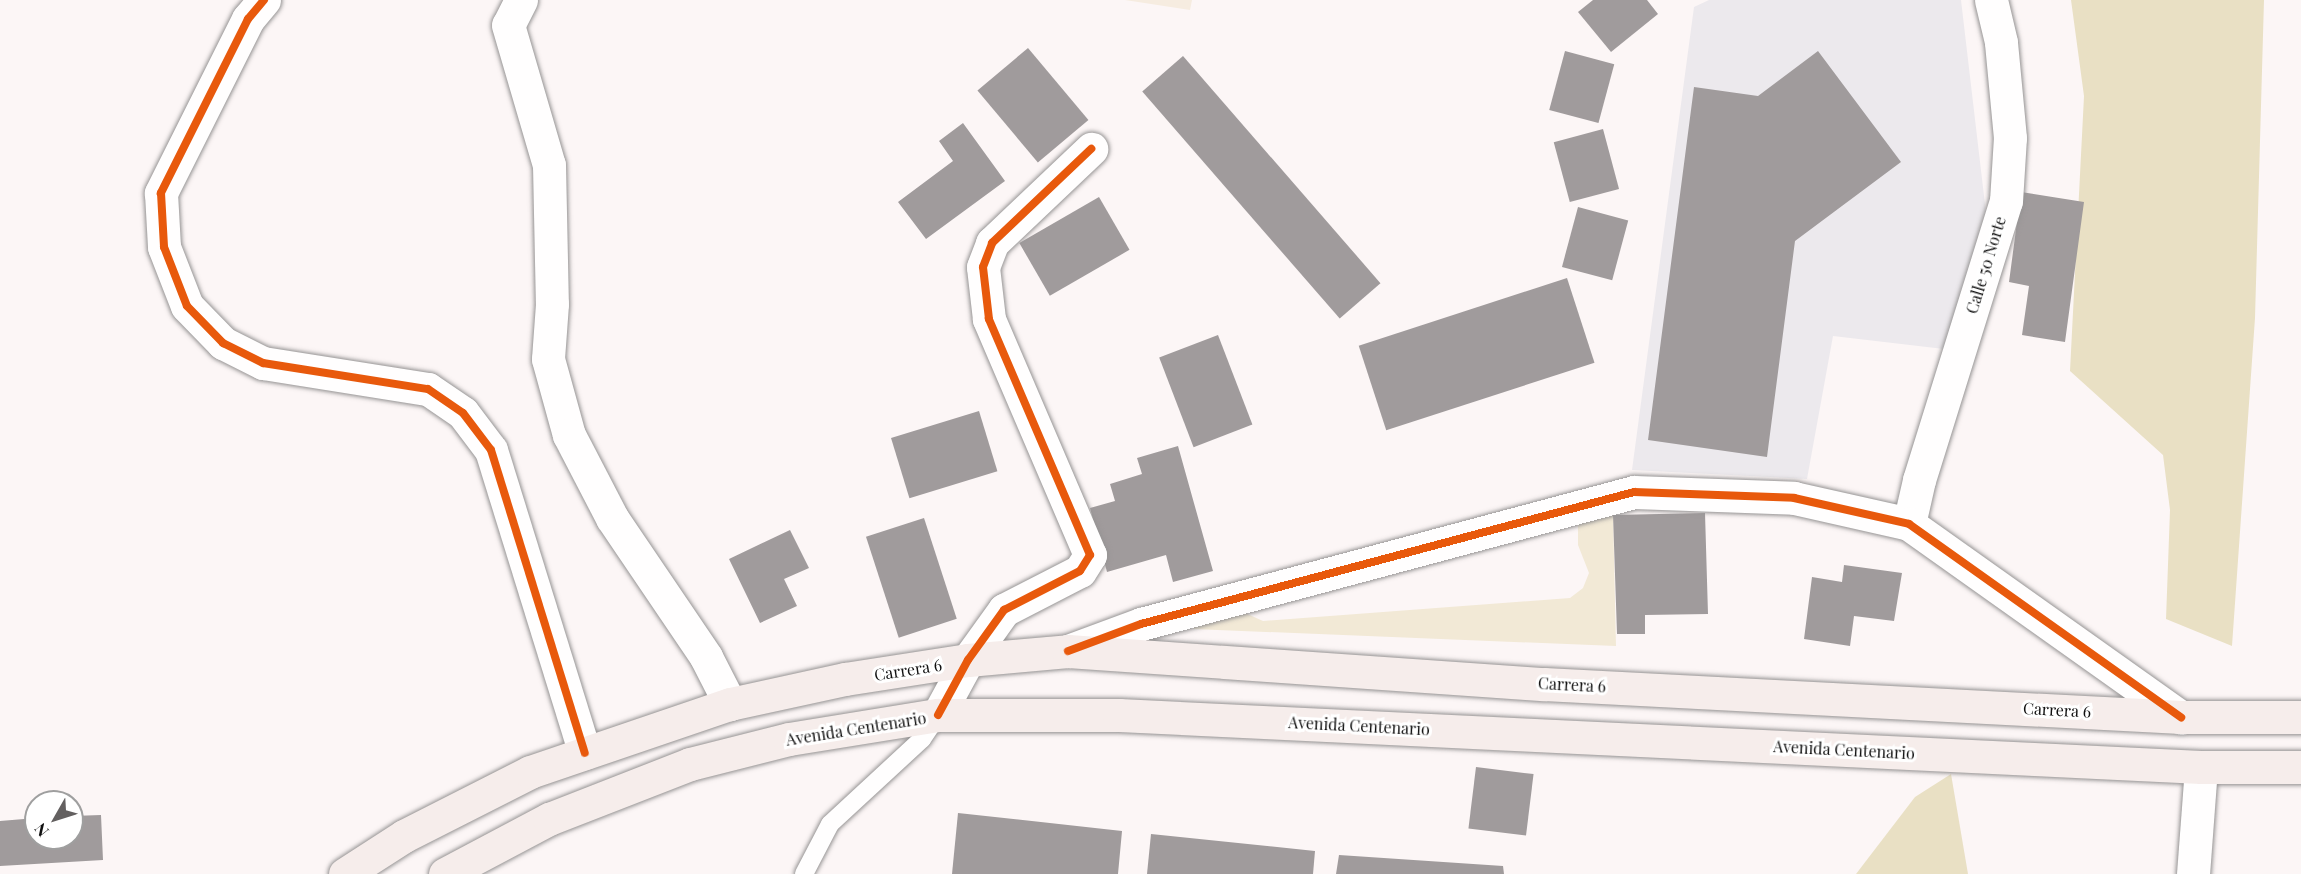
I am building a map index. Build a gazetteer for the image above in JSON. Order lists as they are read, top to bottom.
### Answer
{
  "streets": {
    "main road": ["Carrera 6", "Avenida Centenario"],
    "street": ["Calle 50 Norte"]
  },
  "north": "bottom left"
}
